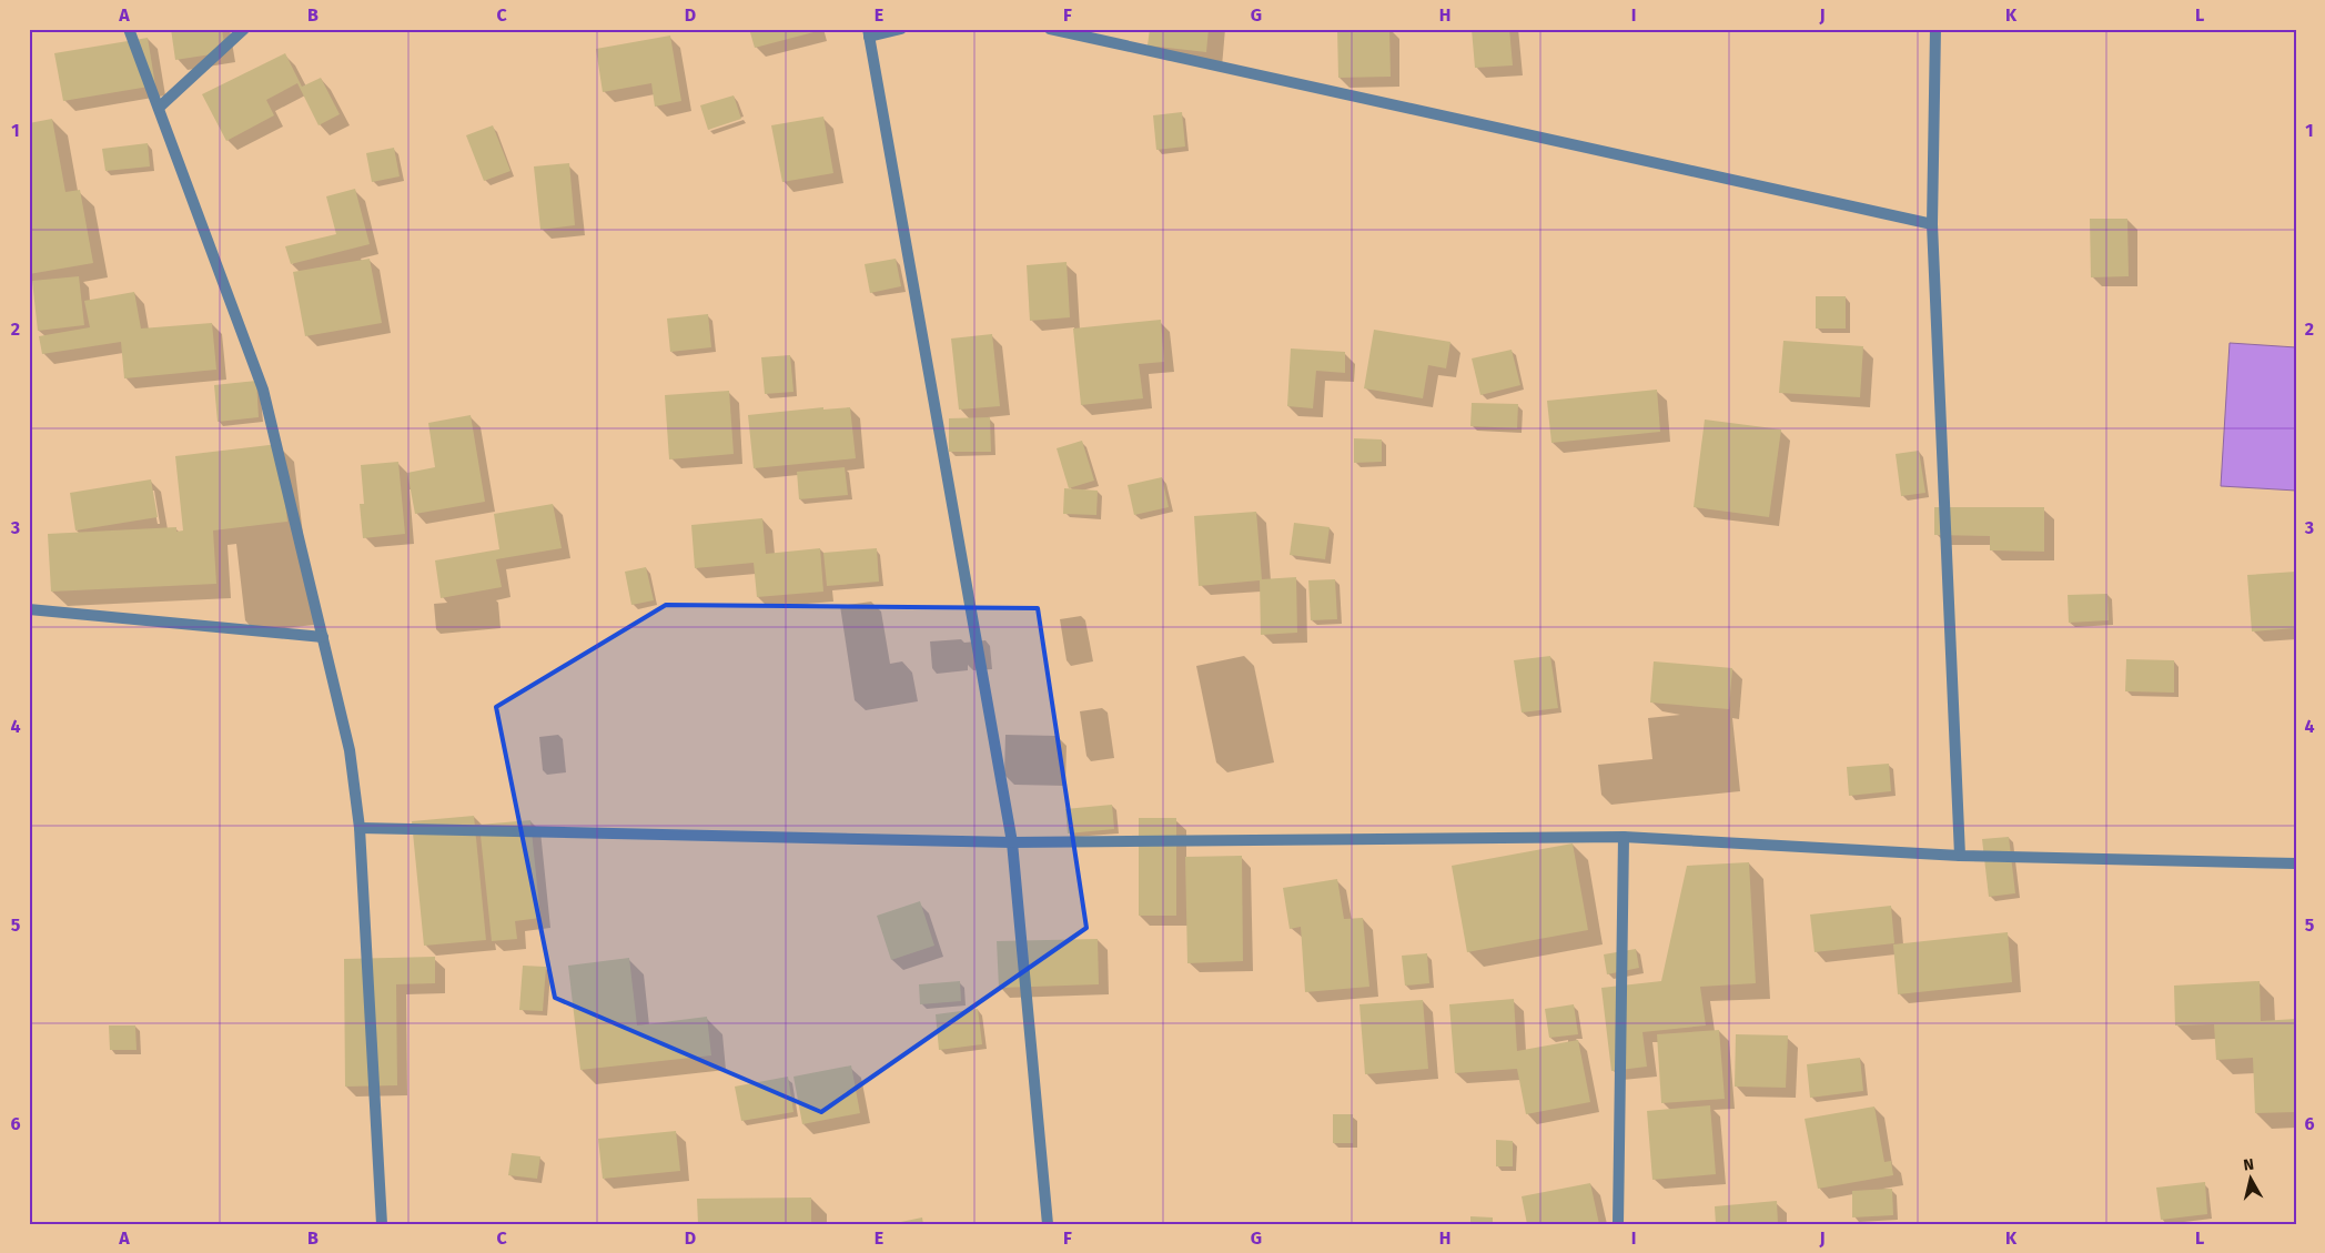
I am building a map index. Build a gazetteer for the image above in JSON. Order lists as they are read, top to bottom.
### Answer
{
  "north": "top",
  "grid": {
    "columns": [
      "A",
      "B",
      "C",
      "D",
      "E",
      "F",
      "G",
      "H",
      "I",
      "J",
      "K",
      "L"
    ],
    "rows": [
      "1",
      "2",
      "3",
      "4",
      "5",
      "6"
    ]
  }
}
